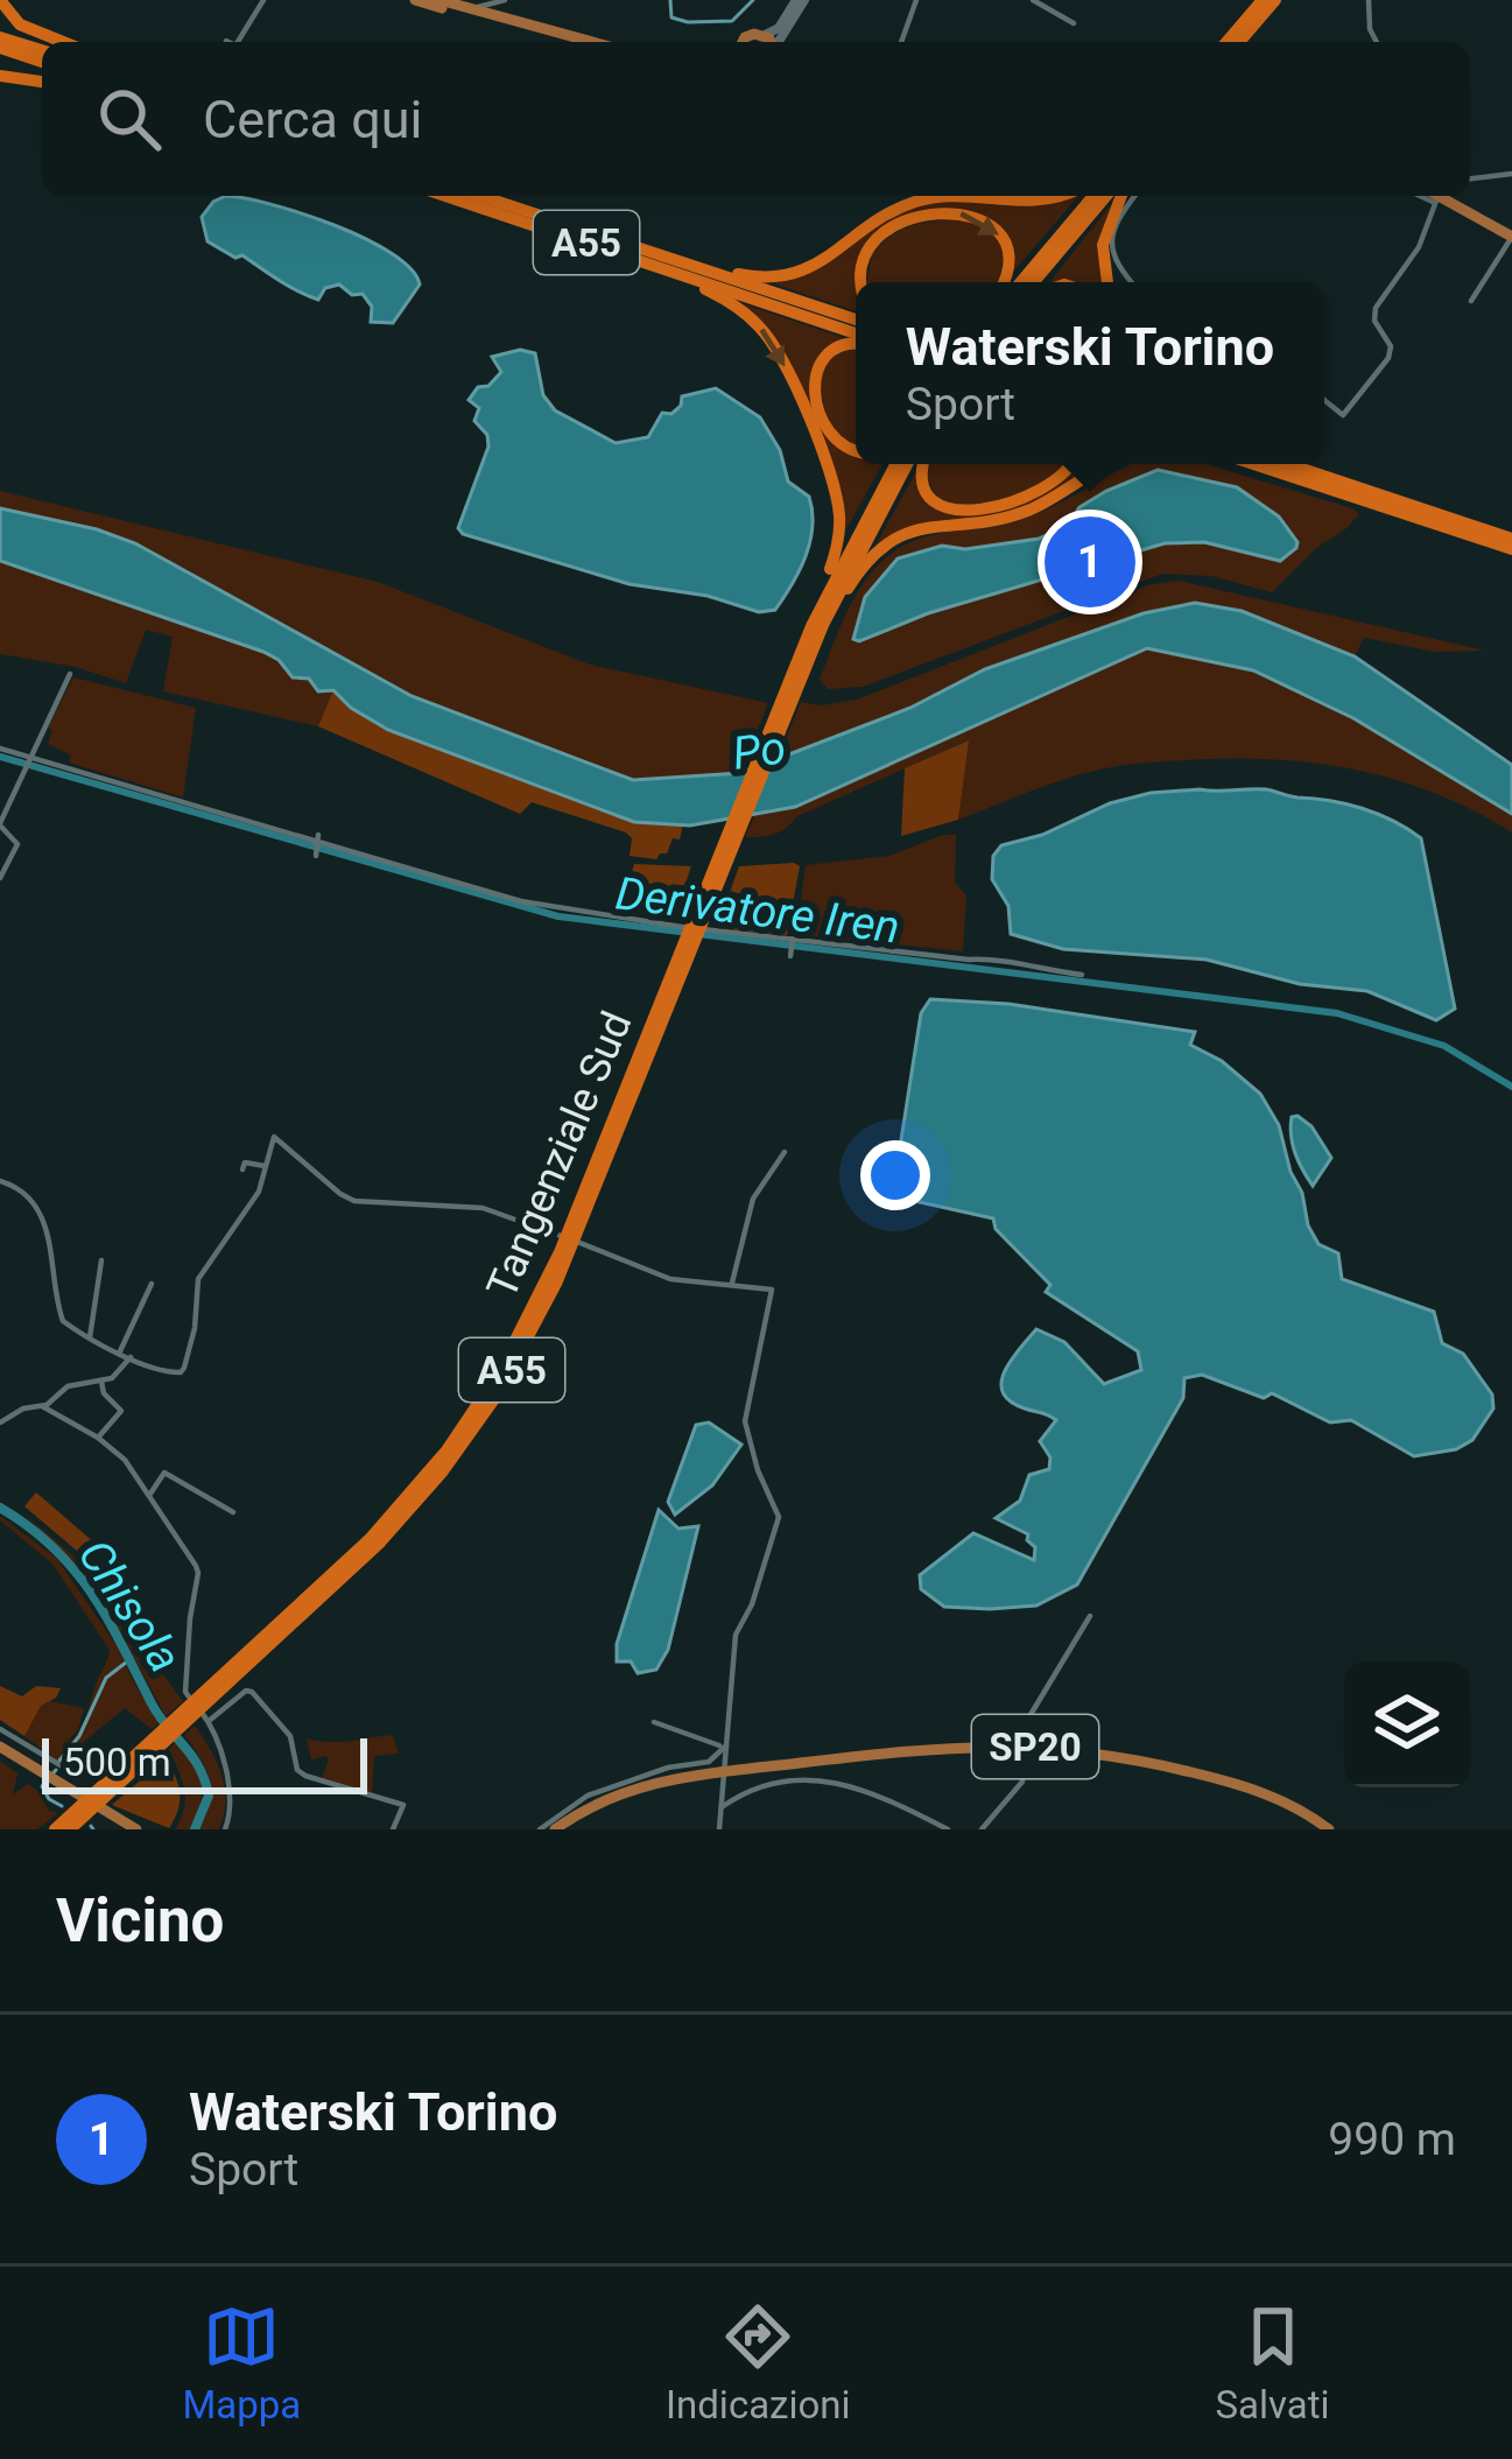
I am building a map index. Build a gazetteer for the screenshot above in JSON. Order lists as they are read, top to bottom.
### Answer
{
  "streets": {
    "highway": ["A55", "Tangenziale Sud"],
    "main road": ["SP20"]
  },
  "water": ["Po", "Derivatore Iren", "Chisola"],
  "scale_bar": "500 m",
  "page": {
    "search": "Cerca qui",
    "popup": ["Waterski Torino", "Sport"],
    "pins": "1",
    "scale": "500 m",
    "heading": "Vicino",
    "list": [
      {
        "mark": "1",
        "name": "Waterski Torino",
        "note": "Sport",
        "value": "990 m"
      }
    ],
    "nav": ["Mappa", "Indicazioni", "Salvati"]
  }
}
